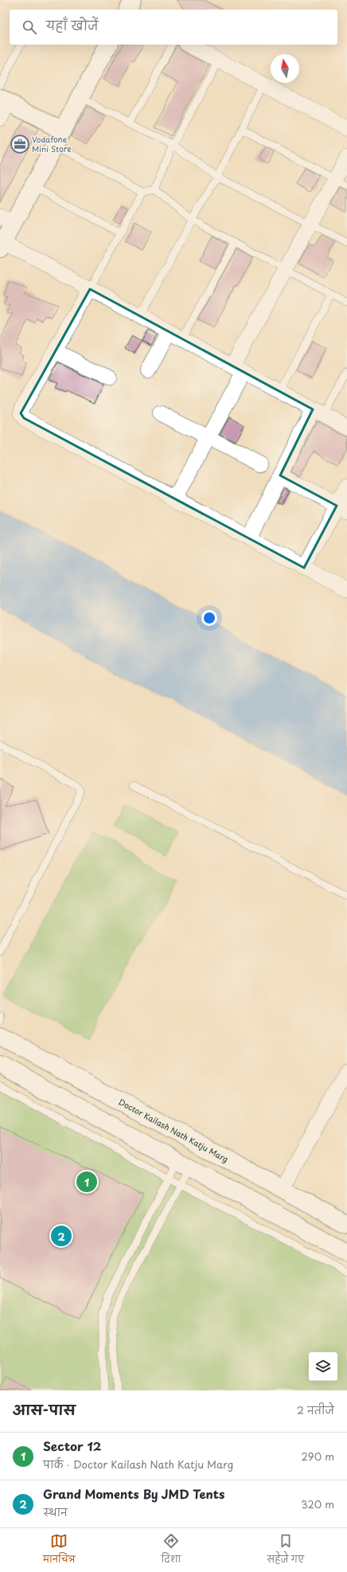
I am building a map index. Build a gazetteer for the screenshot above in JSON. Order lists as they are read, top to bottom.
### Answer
{
  "streets": {
    "main road": ["Doctor Kailash Nath Katju Marg"]
  },
  "places": {
    "office": ["Vodafone Mini Store"]
  },
  "north": "top",
  "page": {
    "search": "यहाँ खोजें",
    "pins": ["1", "2"],
    "heading": ["आस-पास", "2 नतीजे"],
    "list": [
      {
        "mark": "1",
        "name": "Sector 12",
        "note": "पार्क · Doctor Kailash Nath Katju Marg",
        "value": "290 m"
      },
      {
        "mark": "2",
        "name": "Grand Moments By JMD Tents",
        "note": "स्थान",
        "value": "320 m"
      }
    ],
    "nav": ["मानचित्र", "दिशा", "सहेजे गए"]
  }
}
